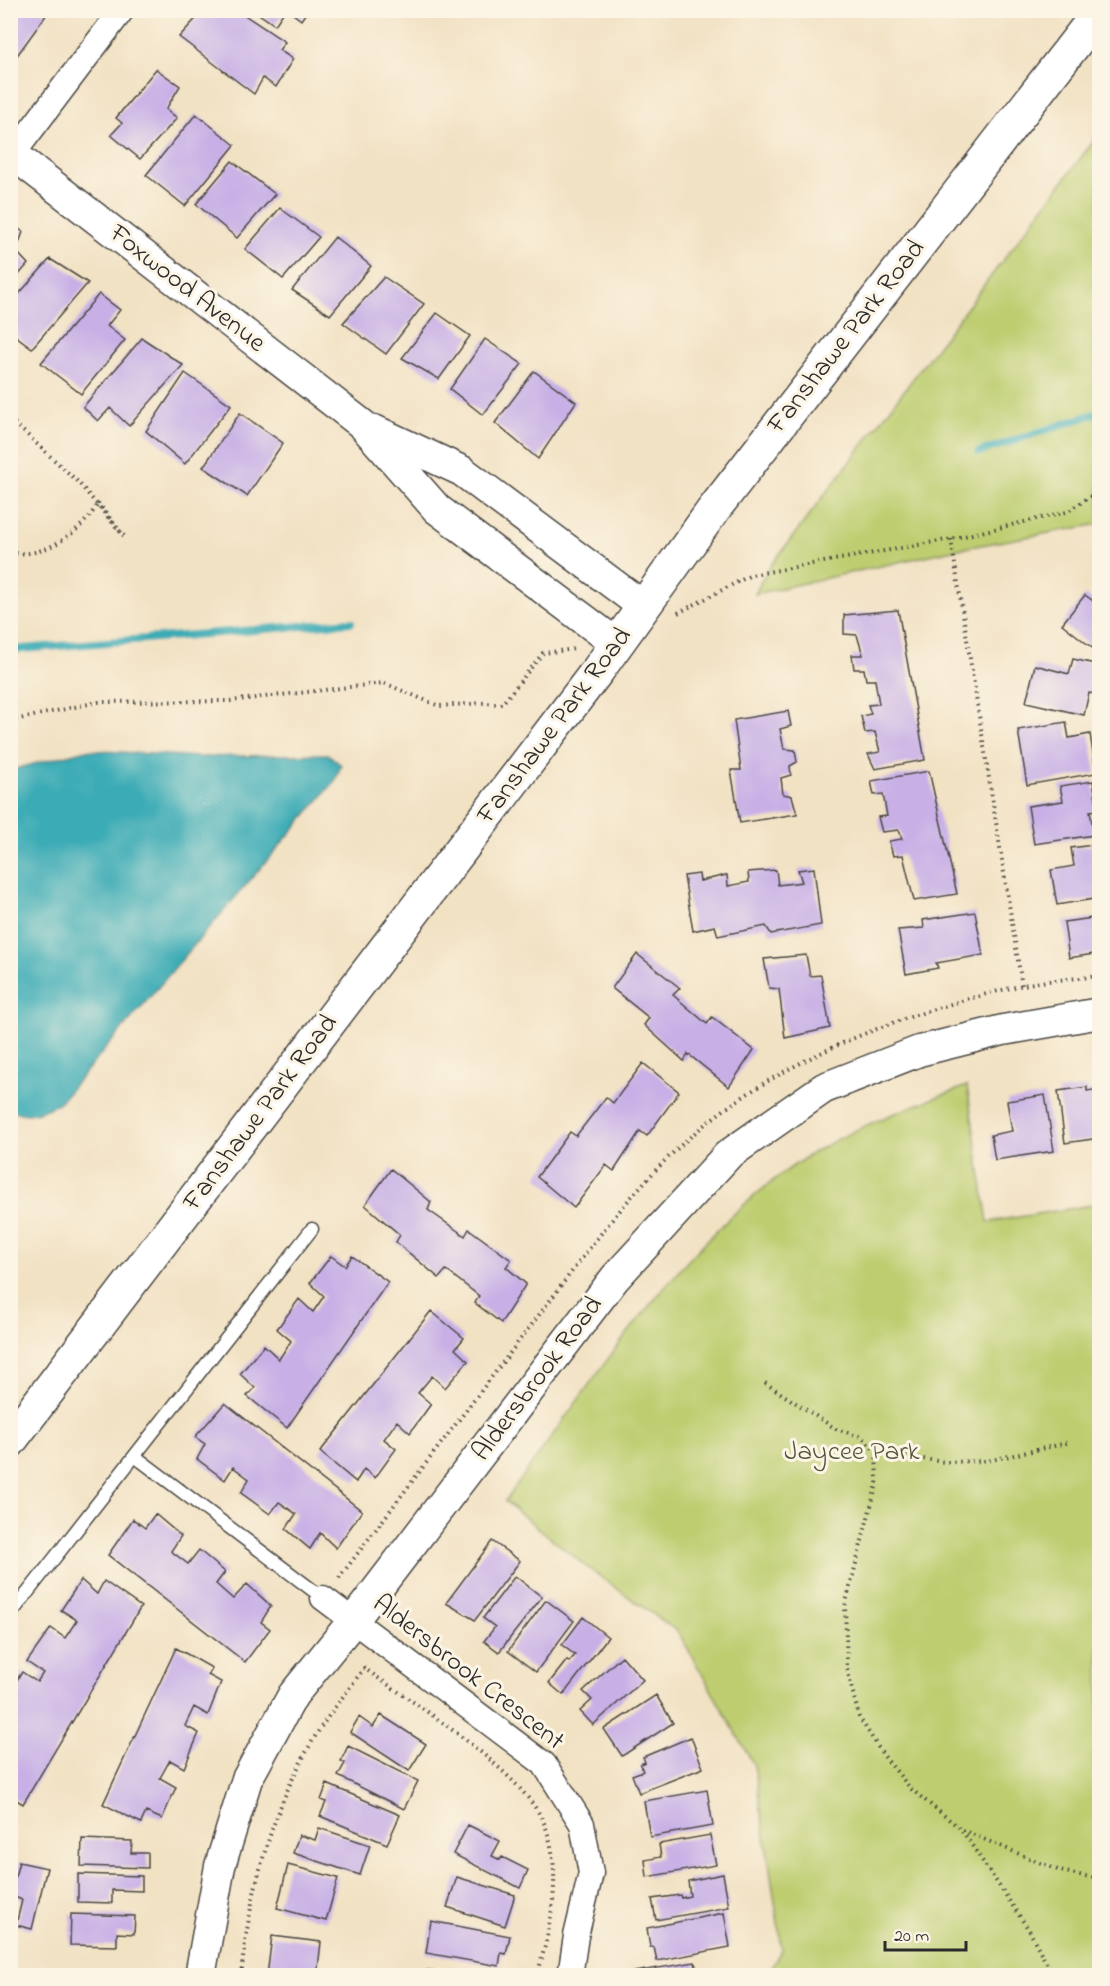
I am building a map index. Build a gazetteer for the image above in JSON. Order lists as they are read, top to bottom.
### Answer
{
  "streets": {
    "main road": ["Fanshawe Park Road"],
    "street": ["Foxwood Avenue", "Aldersbrook Road", "Aldersbrook Crescent"]
  },
  "crossings": [
    ["Foxwood Avenue", "Fanshawe Park Road"],
    ["Aldersbrook Road", "Aldersbrook Crescent"]
  ],
  "parks": ["Jaycee Park"],
  "scale_bar": "20 m"
}
